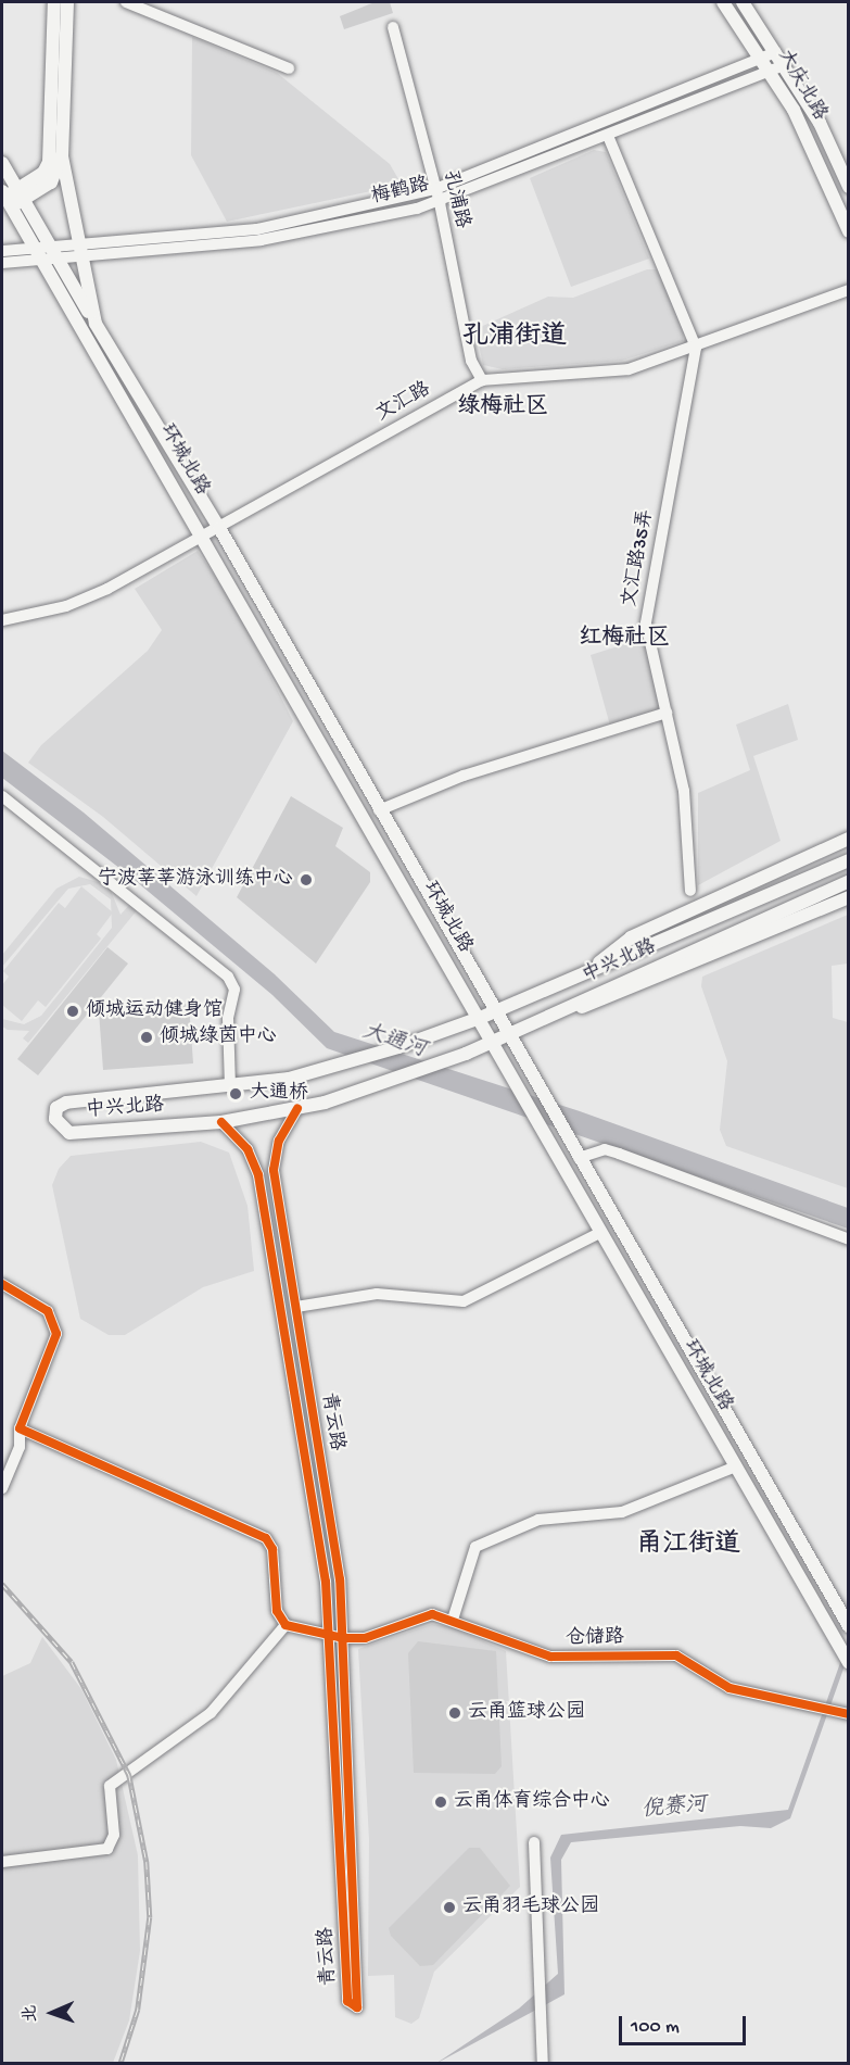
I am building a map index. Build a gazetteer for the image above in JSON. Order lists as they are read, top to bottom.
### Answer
{
  "streets": {
    "main road": ["大庆北路", "环城北路", "中兴北路"],
    "street": [
      "梅鹤路",
      "孔浦路",
      "文汇路",
      "文汇路35弄",
      "青云路",
      "仓储路"
    ]
  },
  "crossings": [
    ["大庆北路", "梅鹤路"],
    ["梅鹤路", "孔浦路"],
    ["梅鹤路", "环城北路"],
    ["孔浦路", "文汇路"],
    ["文汇路", "环城北路"],
    ["文汇路", "文汇路35弄"],
    ["环城北路", "中兴北路"],
    ["中兴北路", "青云路"],
    ["青云路", "仓储路"]
  ],
  "districts": [
    "孔浦街道",
    "绿梅社区",
    "红梅社区",
    "甬江街道"
  ],
  "water": ["大通河", "倪赛河"],
  "places": [
    "宁波莘莘游泳训练中心",
    "倾城运动健身馆",
    "倾城绿茵中心",
    "大通桥",
    "云甬篮球公园",
    "云甬体育综合中心",
    "云甬羽毛球公园"
  ],
  "scale_bar": "100 m",
  "north": "left"
}
